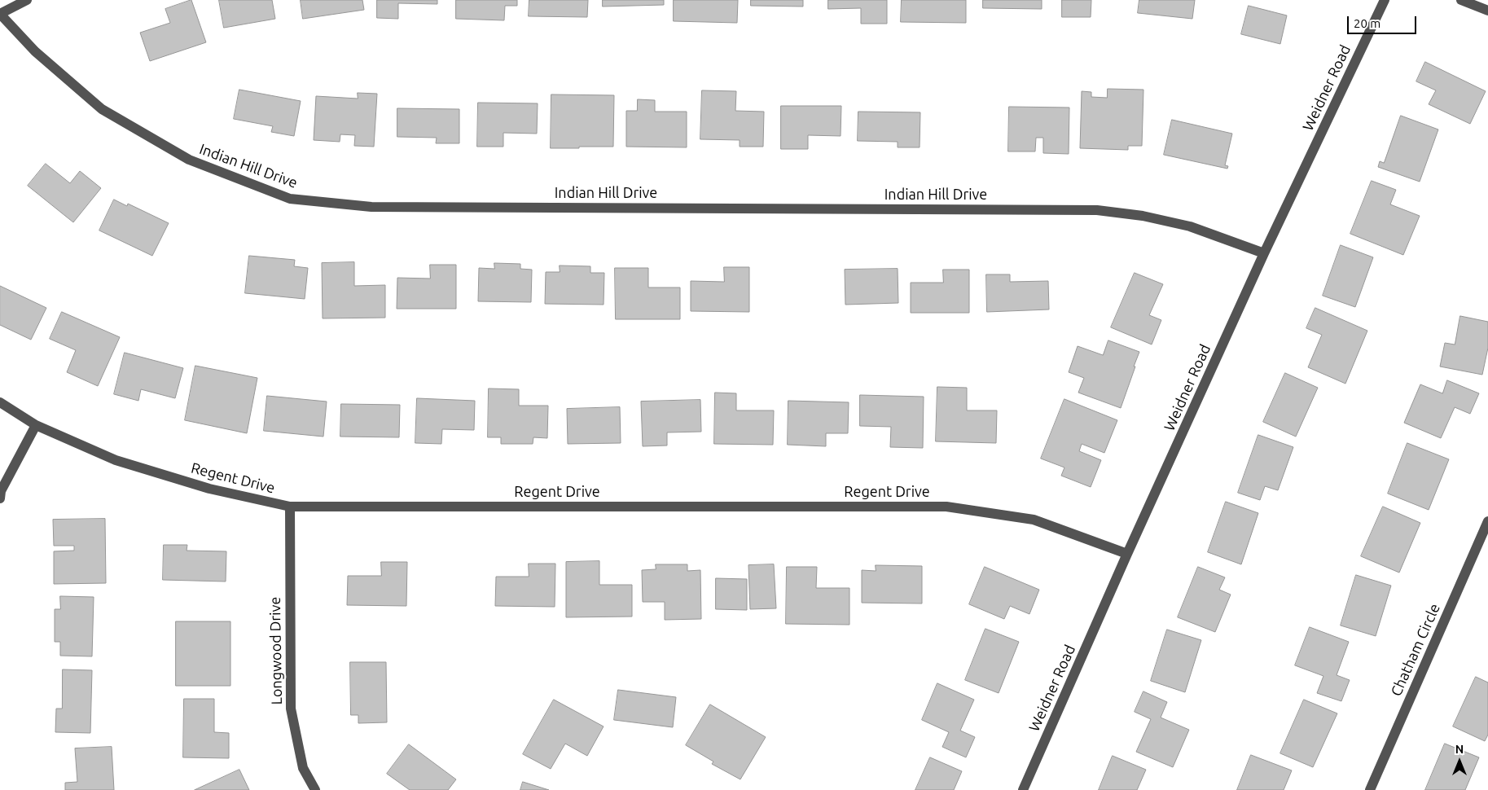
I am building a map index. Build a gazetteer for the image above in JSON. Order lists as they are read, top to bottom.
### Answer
{
  "streets": {
    "street": [
      "Weidner Road",
      "Indian Hill Drive",
      "Regent Drive",
      "Chatham Circle",
      "Longwood Drive"
    ]
  },
  "crossings": [
    ["Weidner Road", "Indian Hill Drive"],
    ["Weidner Road", "Regent Drive"],
    ["Regent Drive", "Longwood Drive"]
  ],
  "scale_bar": "20 m",
  "north": "top"
}
